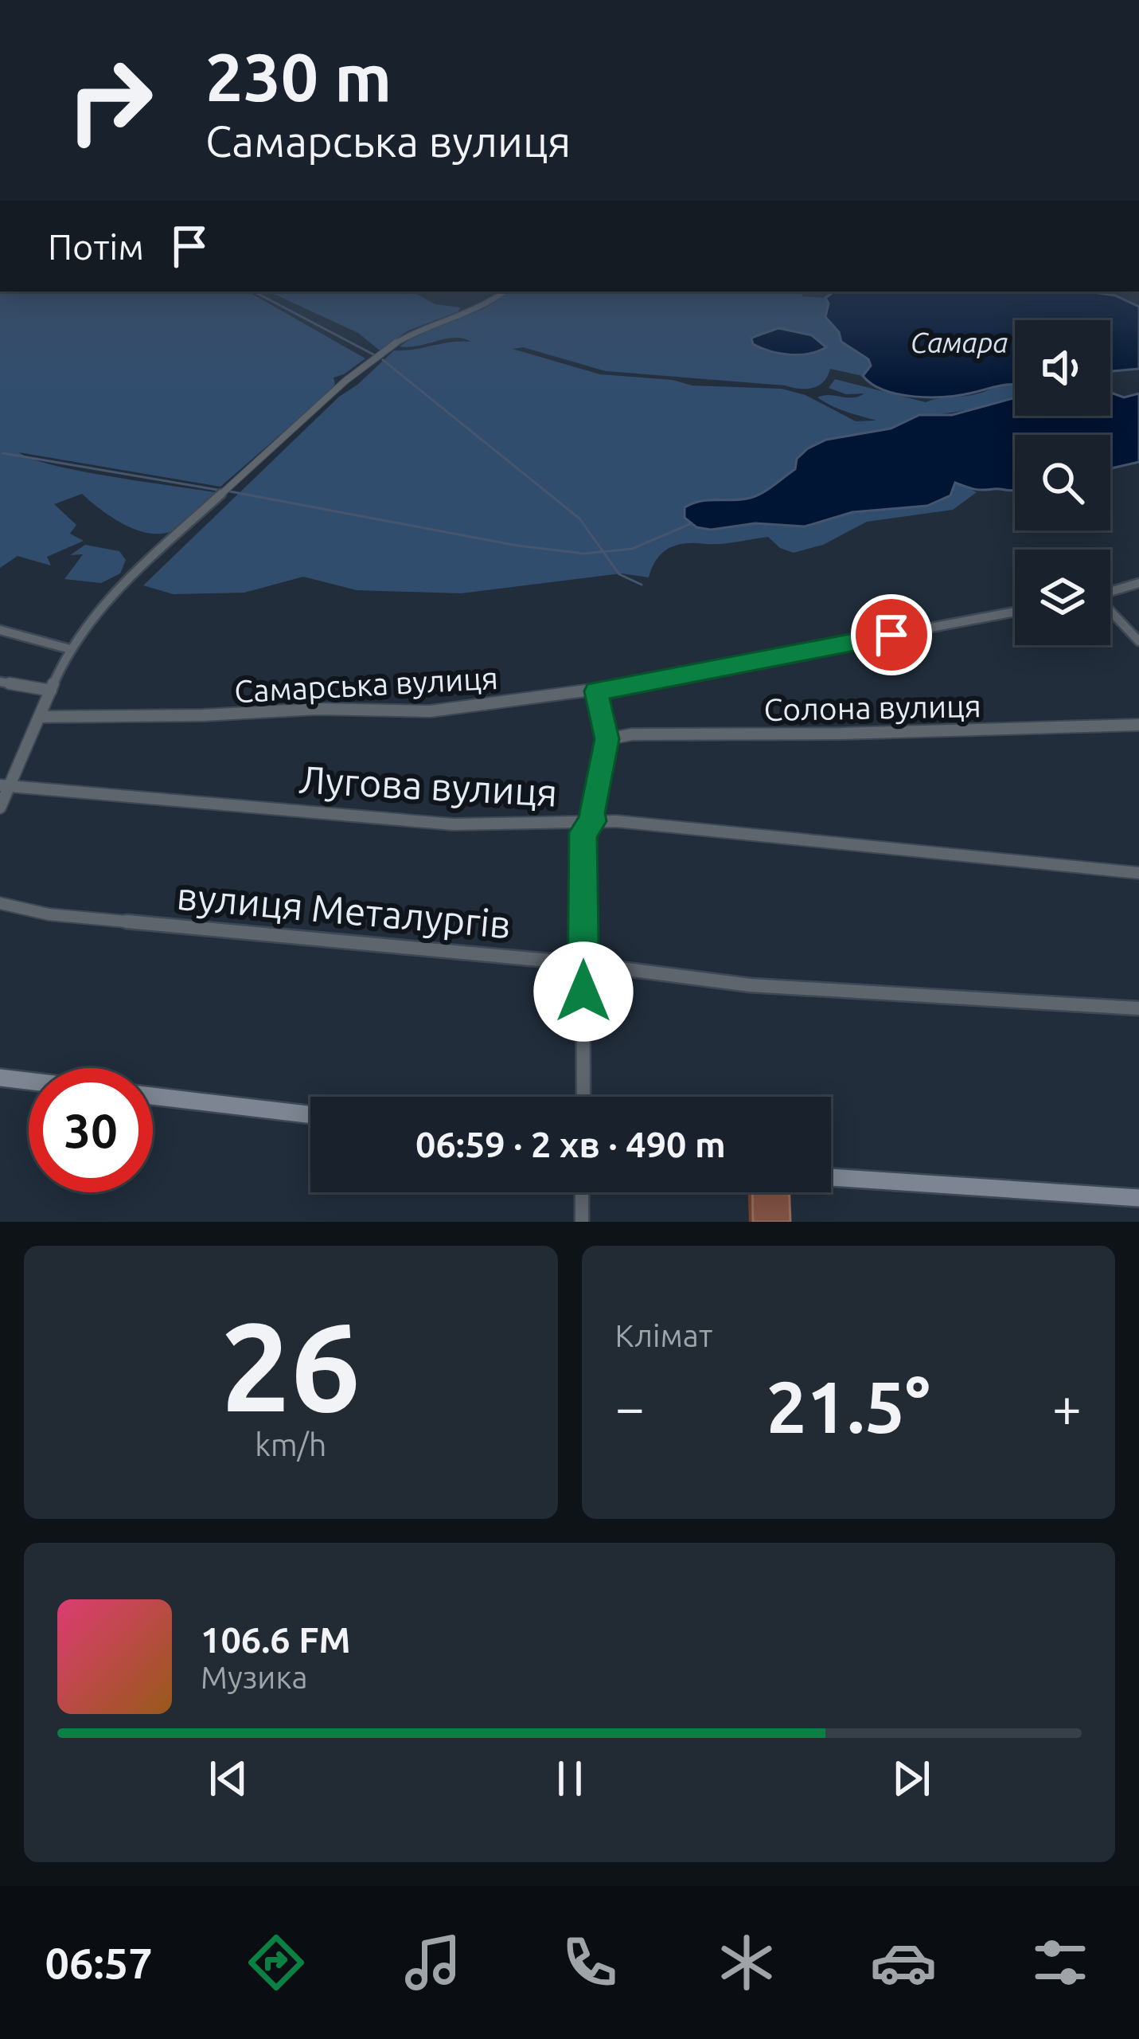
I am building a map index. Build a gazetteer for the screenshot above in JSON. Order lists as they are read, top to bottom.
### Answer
{
  "streets": {
    "street": [
      "Самарська вулиця",
      "Солона вулиця",
      "Лугова вулиця",
      "вулиця Металургів"
    ]
  },
  "water": ["Самара"],
  "page": {
    "turn": ["230 m", "Самарська вулиця"],
    "then": "Потім",
    "limit": "30",
    "trip": "06:59 · 2 хв · 490 m",
    "tile": [
      ["26", "km/h"],
      "Клімат"
    ],
    "heat": ["−", "21.5°", "+"],
    "song": ["106.6 FM", "Музика"],
    "tabs": "06:57"
  }
}
